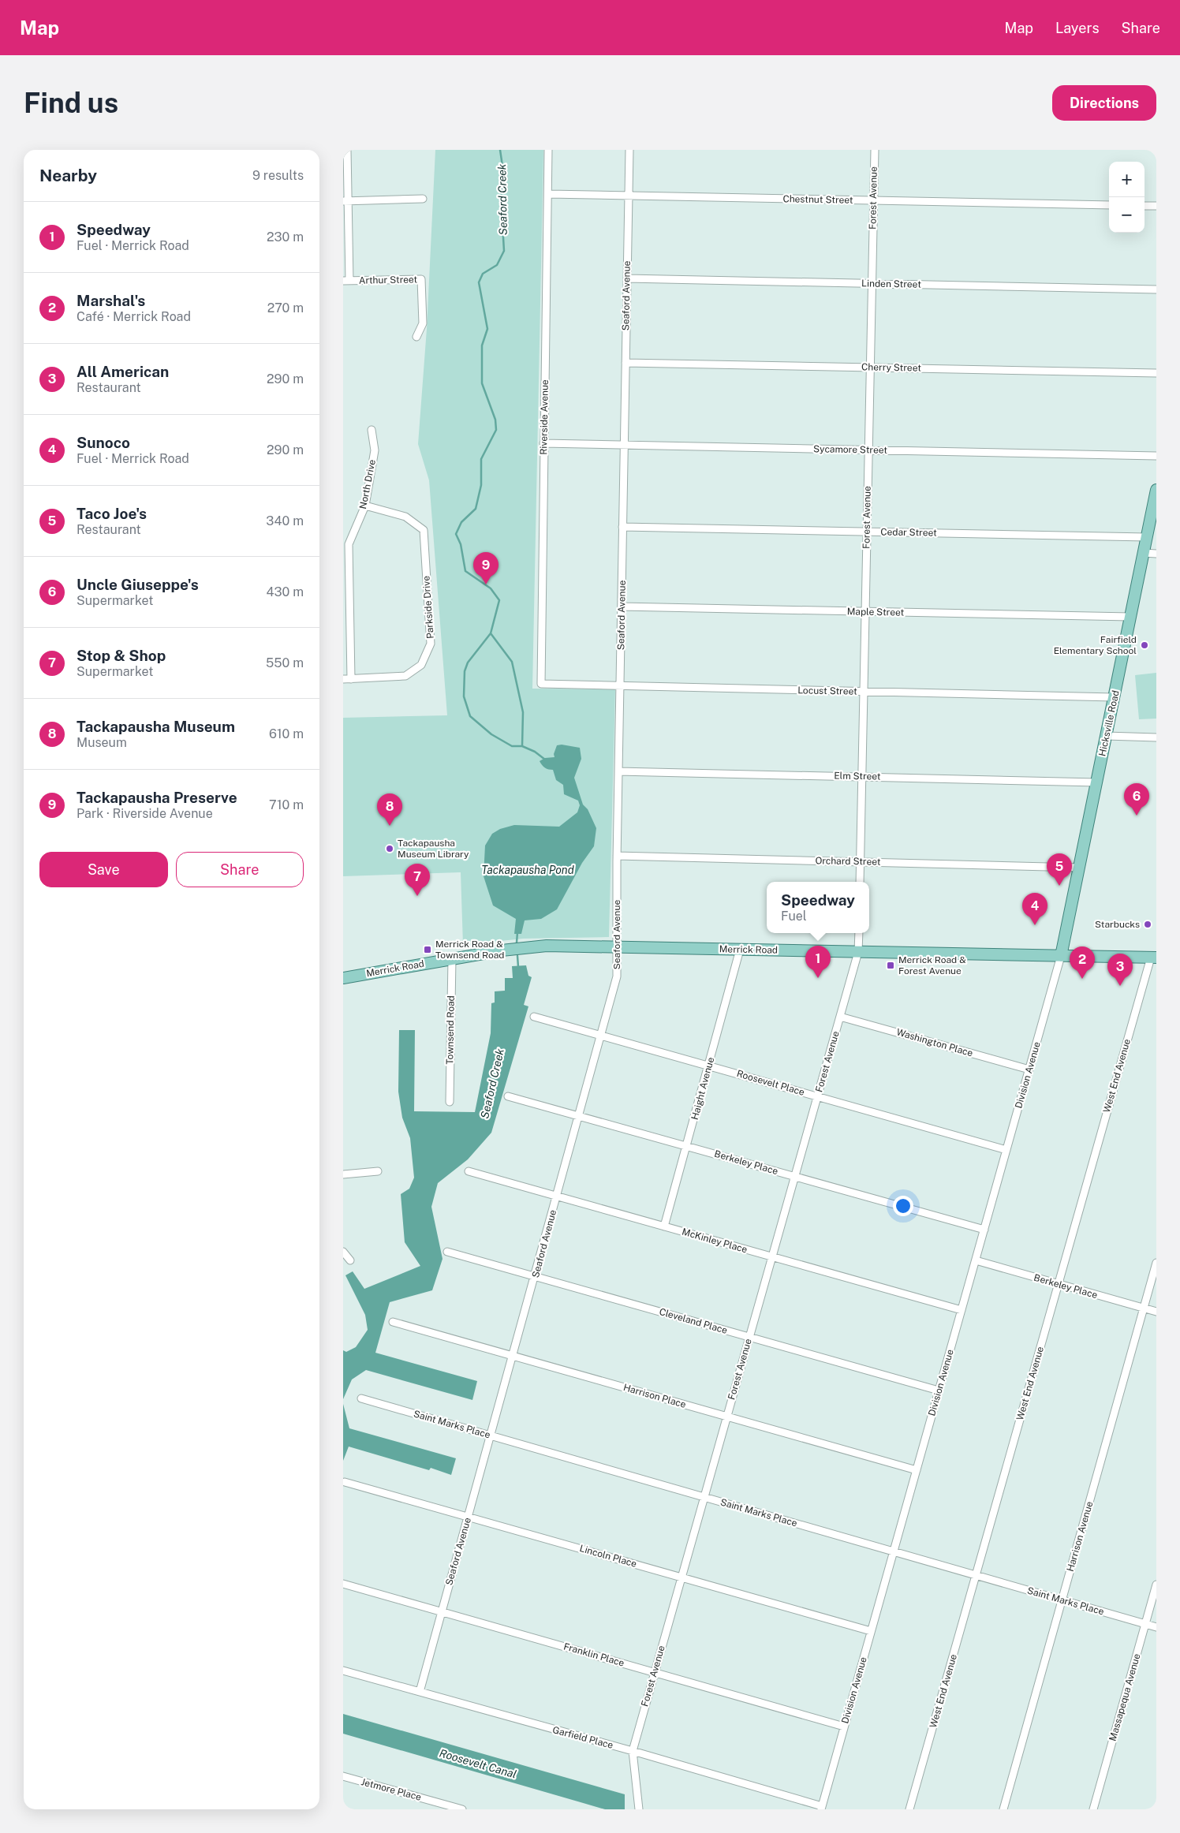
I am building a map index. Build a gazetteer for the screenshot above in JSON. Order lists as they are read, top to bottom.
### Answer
{
  "streets": {
    "main road": ["Hicksville Road", "Merrick Road"],
    "street": [
      "Forest Avenue",
      "Chestnut Street",
      "Arthur Street",
      "Linden Street",
      "Seaford Avenue",
      "Cherry Street",
      "Riverside Avenue",
      "Sycamore Street",
      "North Drive",
      "Cedar Street",
      "Parkside Drive",
      "Maple Street",
      "Locust Street",
      "Elm Street",
      "Orchard Street",
      "Townsend Road",
      "Washington Place",
      "Division Avenue",
      "West End Avenue",
      "Roosevelt Place",
      "Haight Avenue",
      "Berkeley Place",
      "McKinley Place",
      "Cleveland Place",
      "Harrison Place",
      "Saint Marks Place",
      "Harrison Avenue",
      "Lincoln Place",
      "Franklin Place",
      "Massapequa Avenue",
      "Garfield Place",
      "Jetmore Place"
    ]
  },
  "crossings": [
    ["Forest Avenue", "Chestnut Street"],
    ["Forest Avenue", "Linden Street"],
    ["Forest Avenue", "Cherry Street"],
    ["Forest Avenue", "Sycamore Street"],
    ["Forest Avenue", "Cedar Street"],
    ["Forest Avenue", "Maple Street"],
    ["Forest Avenue", "Locust Street"],
    ["Forest Avenue", "Elm Street"],
    ["Forest Avenue", "Orchard Street"],
    ["Forest Avenue", "Merrick Road"],
    ["Forest Avenue", "Washington Place"],
    ["Forest Avenue", "Roosevelt Place"],
    ["Forest Avenue", "Berkeley Place"],
    ["Forest Avenue", "McKinley Place"],
    ["Forest Avenue", "Cleveland Place"],
    ["Forest Avenue", "Harrison Place"],
    ["Forest Avenue", "Saint Marks Place"],
    ["Forest Avenue", "Lincoln Place"],
    ["Forest Avenue", "Franklin Place"],
    ["Forest Avenue", "Garfield Place"],
    ["Chestnut Street", "Seaford Avenue"],
    ["Chestnut Street", "Riverside Avenue"],
    ["Linden Street", "Seaford Avenue"],
    ["Seaford Avenue", "Cherry Street"],
    ["Seaford Avenue", "Sycamore Street"],
    ["Seaford Avenue", "Cedar Street"],
    ["Seaford Avenue", "Maple Street"],
    ["Seaford Avenue", "Locust Street"],
    ["Seaford Avenue", "Elm Street"],
    ["Seaford Avenue", "Orchard Street"],
    ["Seaford Avenue", "Merrick Road"],
    ["Seaford Avenue", "Roosevelt Place"],
    ["Seaford Avenue", "Berkeley Place"],
    ["Seaford Avenue", "McKinley Place"],
    ["Seaford Avenue", "Cleveland Place"],
    ["Seaford Avenue", "Harrison Place"],
    ["Seaford Avenue", "Saint Marks Place"],
    ["Seaford Avenue", "Lincoln Place"],
    ["Seaford Avenue", "Franklin Place"],
    ["Seaford Avenue", "Garfield Place"],
    ["Riverside Avenue", "Sycamore Street"],
    ["Riverside Avenue", "Locust Street"],
    ["North Drive", "Parkside Drive"],
    ["Cedar Street", "Hicksville Road"],
    ["Maple Street", "Hicksville Road"],
    ["Locust Street", "Hicksville Road"],
    ["Hicksville Road", "Elm Street"],
    ["Hicksville Road", "Orchard Street"],
    ["Hicksville Road", "Merrick Road"],
    ["Hicksville Road", "Division Avenue"],
    ["Merrick Road", "Townsend Road"],
    ["Merrick Road", "Division Avenue"],
    ["Merrick Road", "West End Avenue"],
    ["Merrick Road", "Haight Avenue"],
    ["Washington Place", "Division Avenue"],
    ["Division Avenue", "Roosevelt Place"],
    ["Division Avenue", "Berkeley Place"],
    ["Division Avenue", "McKinley Place"],
    ["Division Avenue", "Cleveland Place"],
    ["Division Avenue", "Harrison Place"],
    ["Division Avenue", "Saint Marks Place"],
    ["Division Avenue", "Lincoln Place"],
    ["Division Avenue", "Franklin Place"],
    ["Division Avenue", "Garfield Place"],
    ["West End Avenue", "Berkeley Place"],
    ["West End Avenue", "Saint Marks Place"],
    ["Roosevelt Place", "Haight Avenue"],
    ["Haight Avenue", "Berkeley Place"],
    ["Haight Avenue", "McKinley Place"],
    ["Berkeley Place", "Harrison Avenue"],
    ["Saint Marks Place", "Harrison Avenue"],
    ["Saint Marks Place", "Massapequa Avenue"]
  ],
  "water": ["Seaford Creek", "Tackapausha Pond", "Roosevelt Canal"],
  "places": {
    "other": ["Fairfield Elementary School", "Tackapausha Museum Library", "Starbucks"],
    "transit": ["Merrick Road & Townsend Road", "Merrick Road & Forest Avenue"]
  },
  "page": {
    "header": "Map",
    "nav": ["Map", "Layers", "Share"],
    "buttons": [
      "Directions",
      ["Save", "Share"]
    ],
    "title": "Find us",
    "heading": ["Nearby", "9 results"],
    "map_buttons": ["+", "−"],
    "list": [
      {
        "mark": "1",
        "name": "Speedway",
        "note": "Fuel · Merrick Road",
        "value": "230 m"
      },
      {
        "mark": "2",
        "name": "Marshal's",
        "note": "Café · Merrick Road",
        "value": "270 m"
      },
      {
        "mark": "3",
        "name": "All American",
        "note": "Restaurant",
        "value": "290 m"
      },
      {
        "mark": "4",
        "name": "Sunoco",
        "note": "Fuel · Merrick Road",
        "value": "290 m"
      },
      {
        "mark": "5",
        "name": "Taco Joe's",
        "note": "Restaurant",
        "value": "340 m"
      },
      {
        "mark": "6",
        "name": "Uncle Giuseppe's",
        "note": "Supermarket",
        "value": "430 m"
      },
      {
        "mark": "7",
        "name": "Stop & Shop",
        "note": "Supermarket",
        "value": "550 m"
      },
      {
        "mark": "8",
        "name": "Tackapausha Museum",
        "note": "Museum",
        "value": "610 m"
      },
      {
        "mark": "9",
        "name": "Tackapausha Preserve",
        "note": "Park · Riverside Avenue",
        "value": "710 m"
      }
    ],
    "pins": [
      "9",
      "6",
      "8",
      "5",
      "7",
      "4",
      "1",
      "2",
      "3"
    ],
    "popup": ["Speedway", "Fuel"]
  }
}
